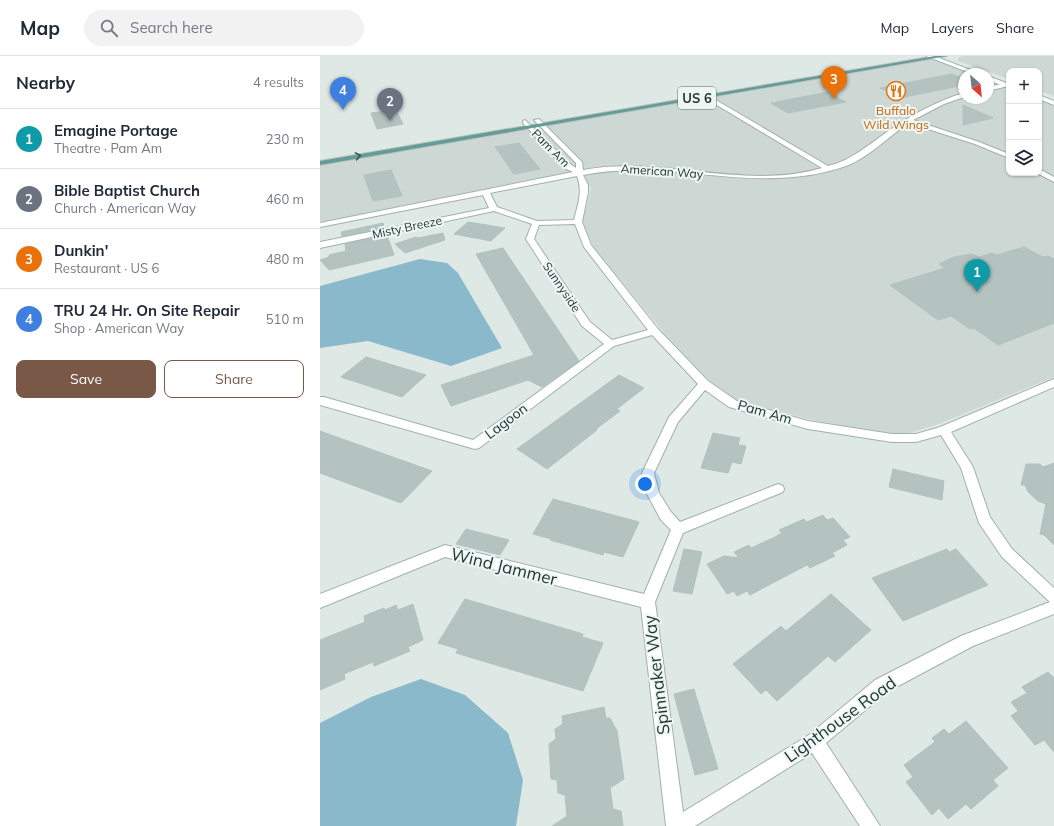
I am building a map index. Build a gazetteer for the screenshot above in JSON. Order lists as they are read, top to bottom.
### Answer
{
  "streets": {
    "main road": ["US 6"],
    "street": [
      "Pam Am",
      "American Way",
      "Misty Breeze",
      "Sunnyside",
      "Lagoon",
      "Wind Jammer",
      "Spinnaker Way",
      "Lighthouse Road"
    ]
  },
  "crossings": [
    ["US 6", "Pam Am"],
    ["Pam Am", "American Way"],
    ["Pam Am", "Lagoon"],
    ["Sunnyside", "Lagoon"],
    ["Wind Jammer", "Spinnaker Way"],
    ["Spinnaker Way", "Lighthouse Road"]
  ],
  "places": {
    "restaurant": ["Buffalo Wild Wings"]
  },
  "north": "bottom right",
  "page": {
    "header": "Map",
    "search": "Search here",
    "nav": ["Map", "Layers", "Share"],
    "heading": ["Nearby", "4 results"],
    "pins": [
      "3",
      "4",
      "2",
      "1"
    ],
    "map_buttons": ["+", "−"],
    "list": [
      {
        "mark": "1",
        "name": "Emagine Portage",
        "note": "Theatre · Pam Am",
        "value": "230 m"
      },
      {
        "mark": "2",
        "name": "Bible Baptist Church",
        "note": "Church · American Way",
        "value": "460 m"
      },
      {
        "mark": "3",
        "name": "Dunkin'",
        "note": "Restaurant · US 6",
        "value": "480 m"
      },
      {
        "mark": "4",
        "name": "TRU 24 Hr. On Site Repair",
        "note": "Shop · American Way",
        "value": "510 m"
      }
    ],
    "buttons": ["Save", "Share"]
  }
}
